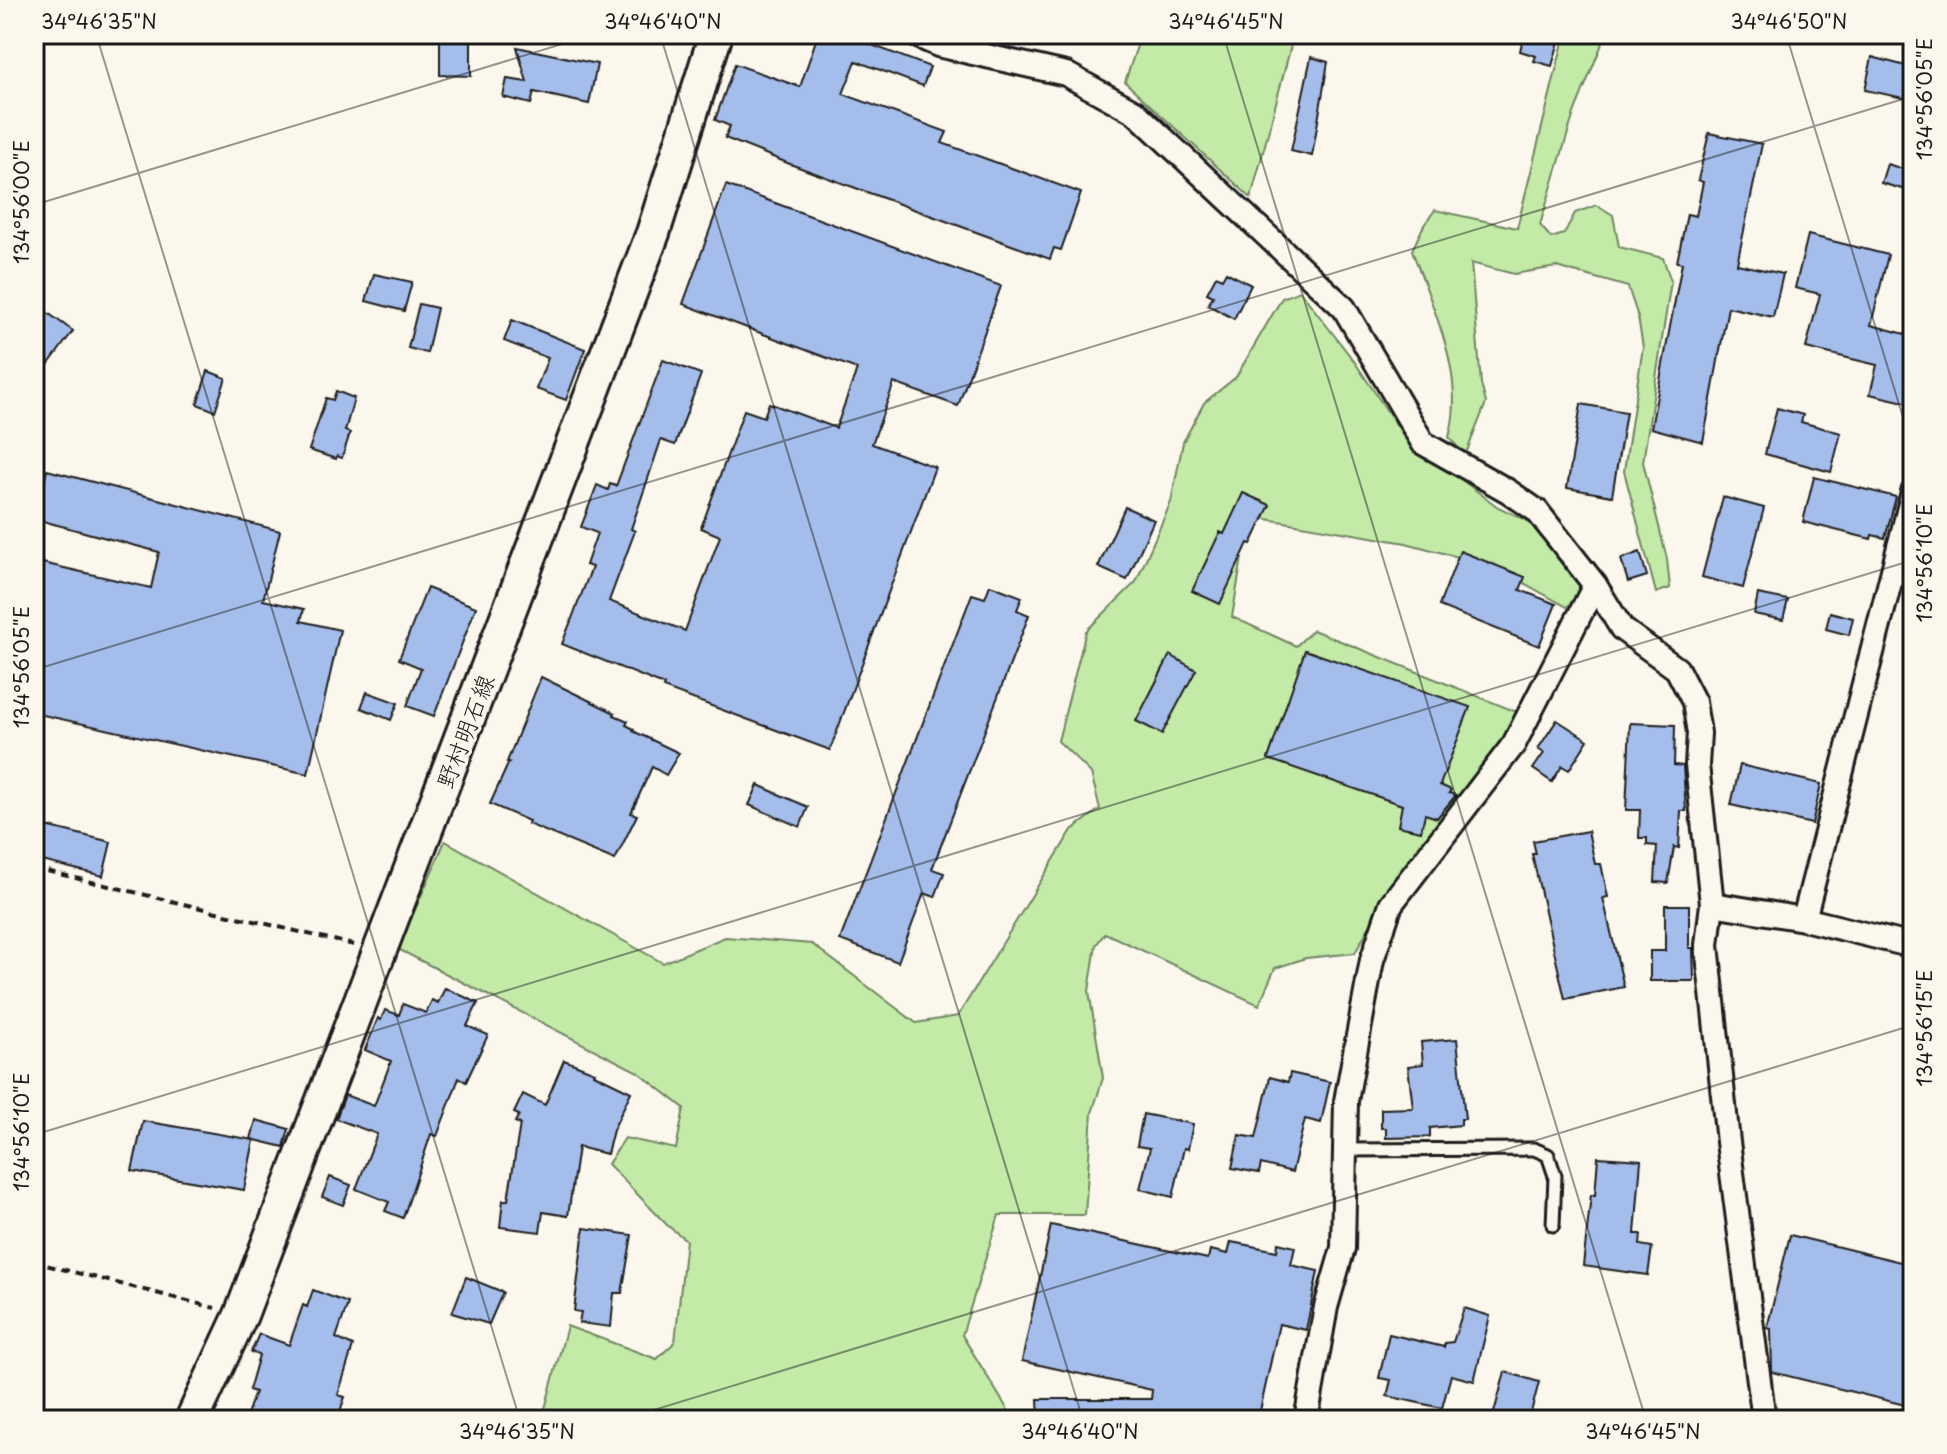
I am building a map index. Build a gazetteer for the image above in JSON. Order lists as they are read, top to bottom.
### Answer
{
  "streets": {
    "main road": ["野村明石線"]
  },
  "coordinates": [
    "34°46'35\"N",
    "34°46'40\"N",
    "34°46'45\"N",
    "34°46'50\"N",
    "134°56'05\"E",
    "134°56'00\"E",
    "134°56'10\"E",
    "134°56'15\"E"
  ]
}
